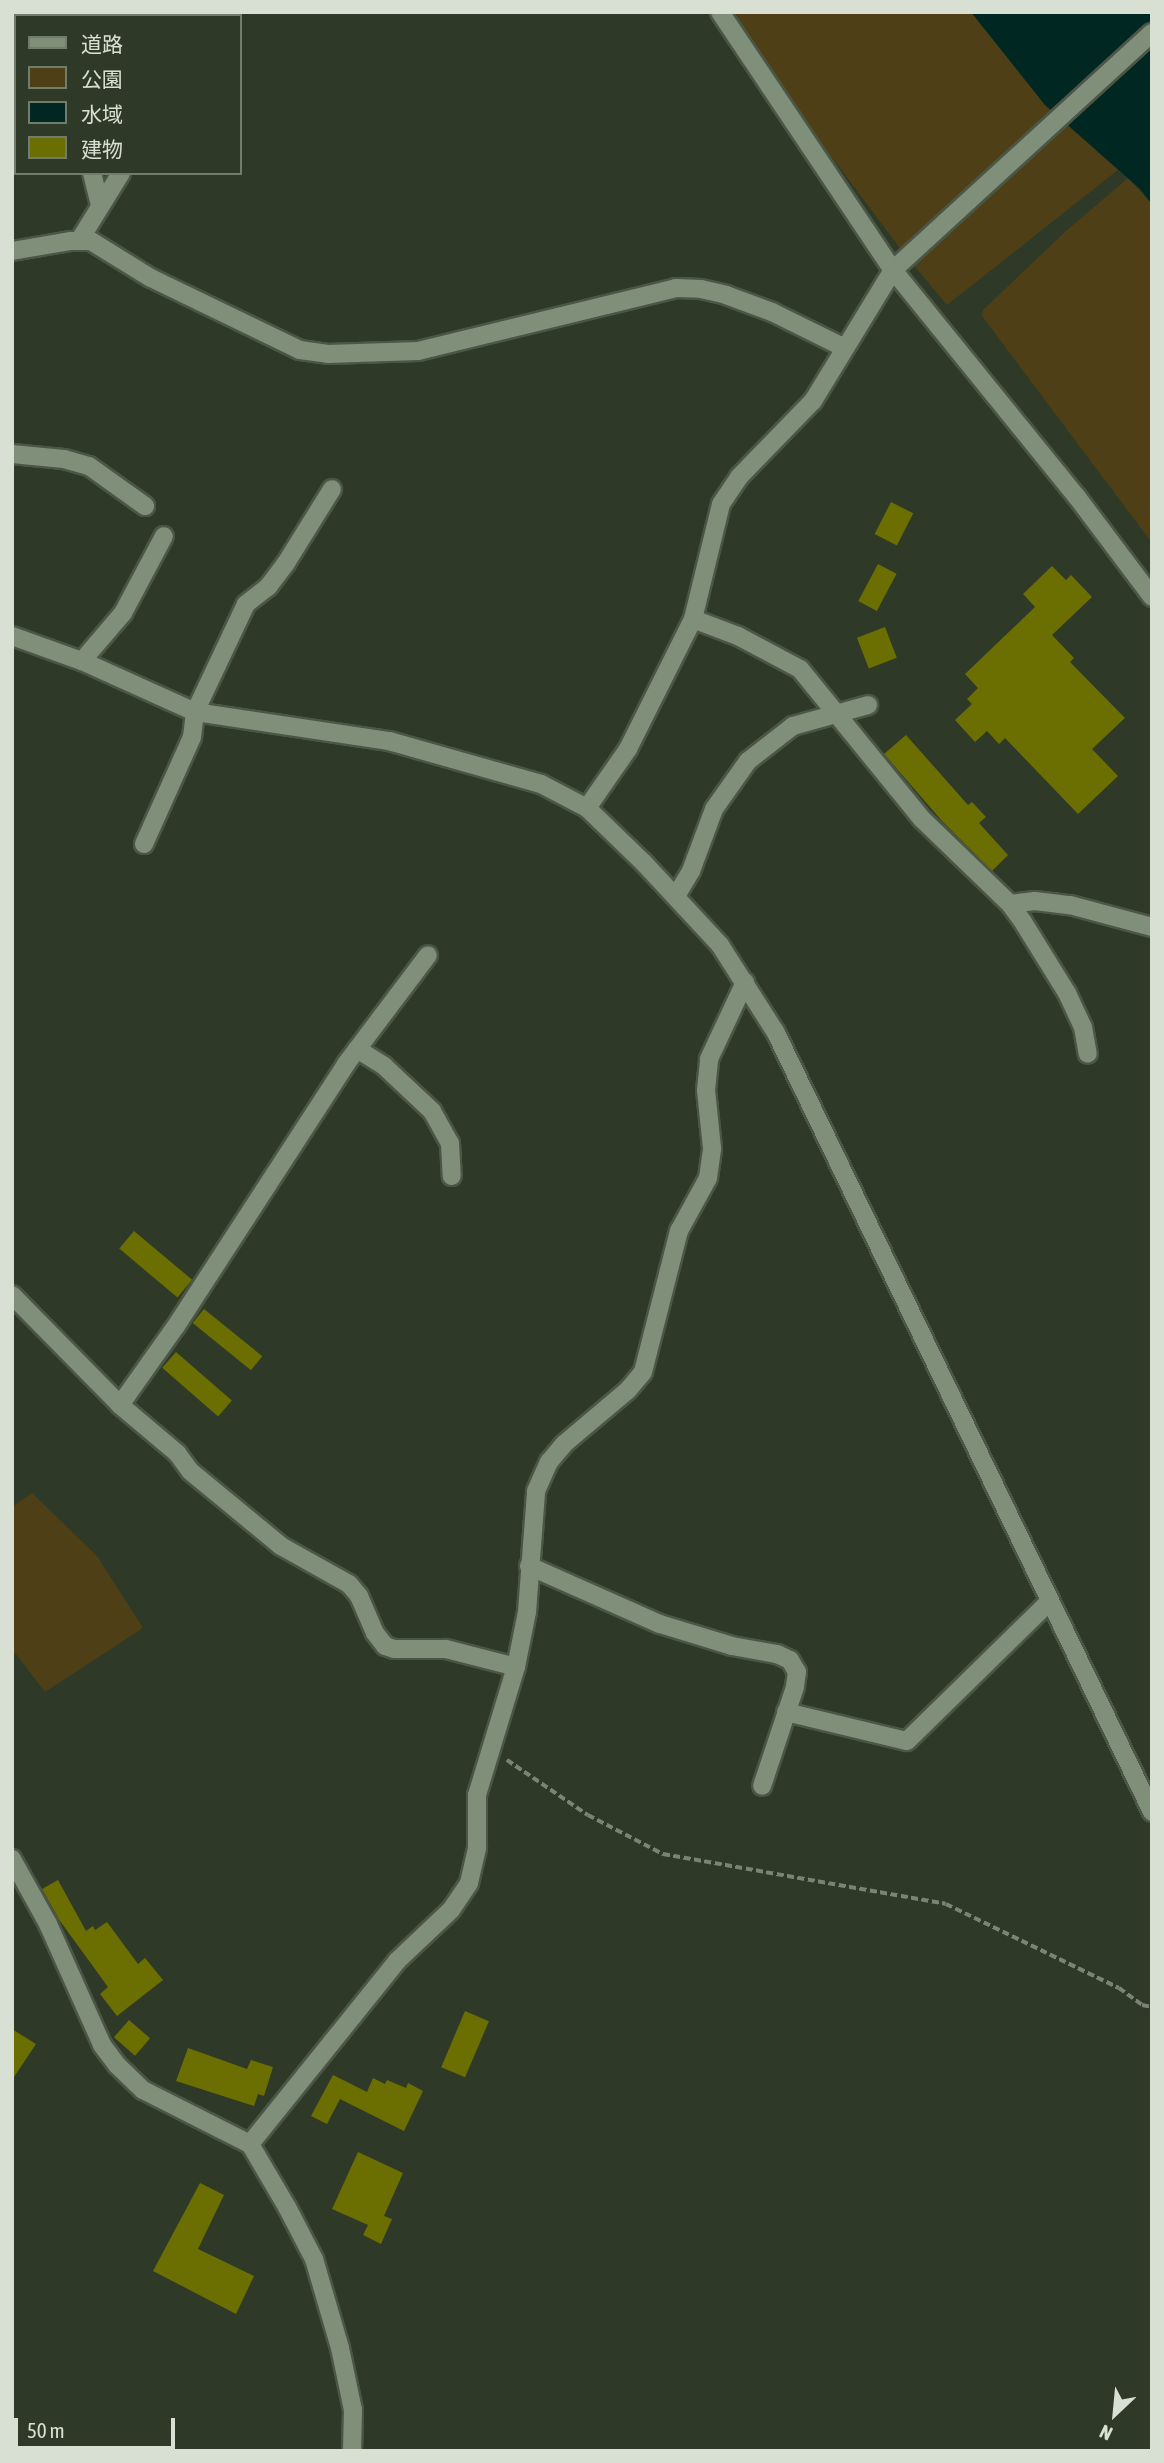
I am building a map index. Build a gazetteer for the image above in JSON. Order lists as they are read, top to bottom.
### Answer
{
  "legend": [
    "道路",
    "公園",
    "水域",
    "建物"
  ],
  "scale_bar": "50 m",
  "north": "bottom left"
}
